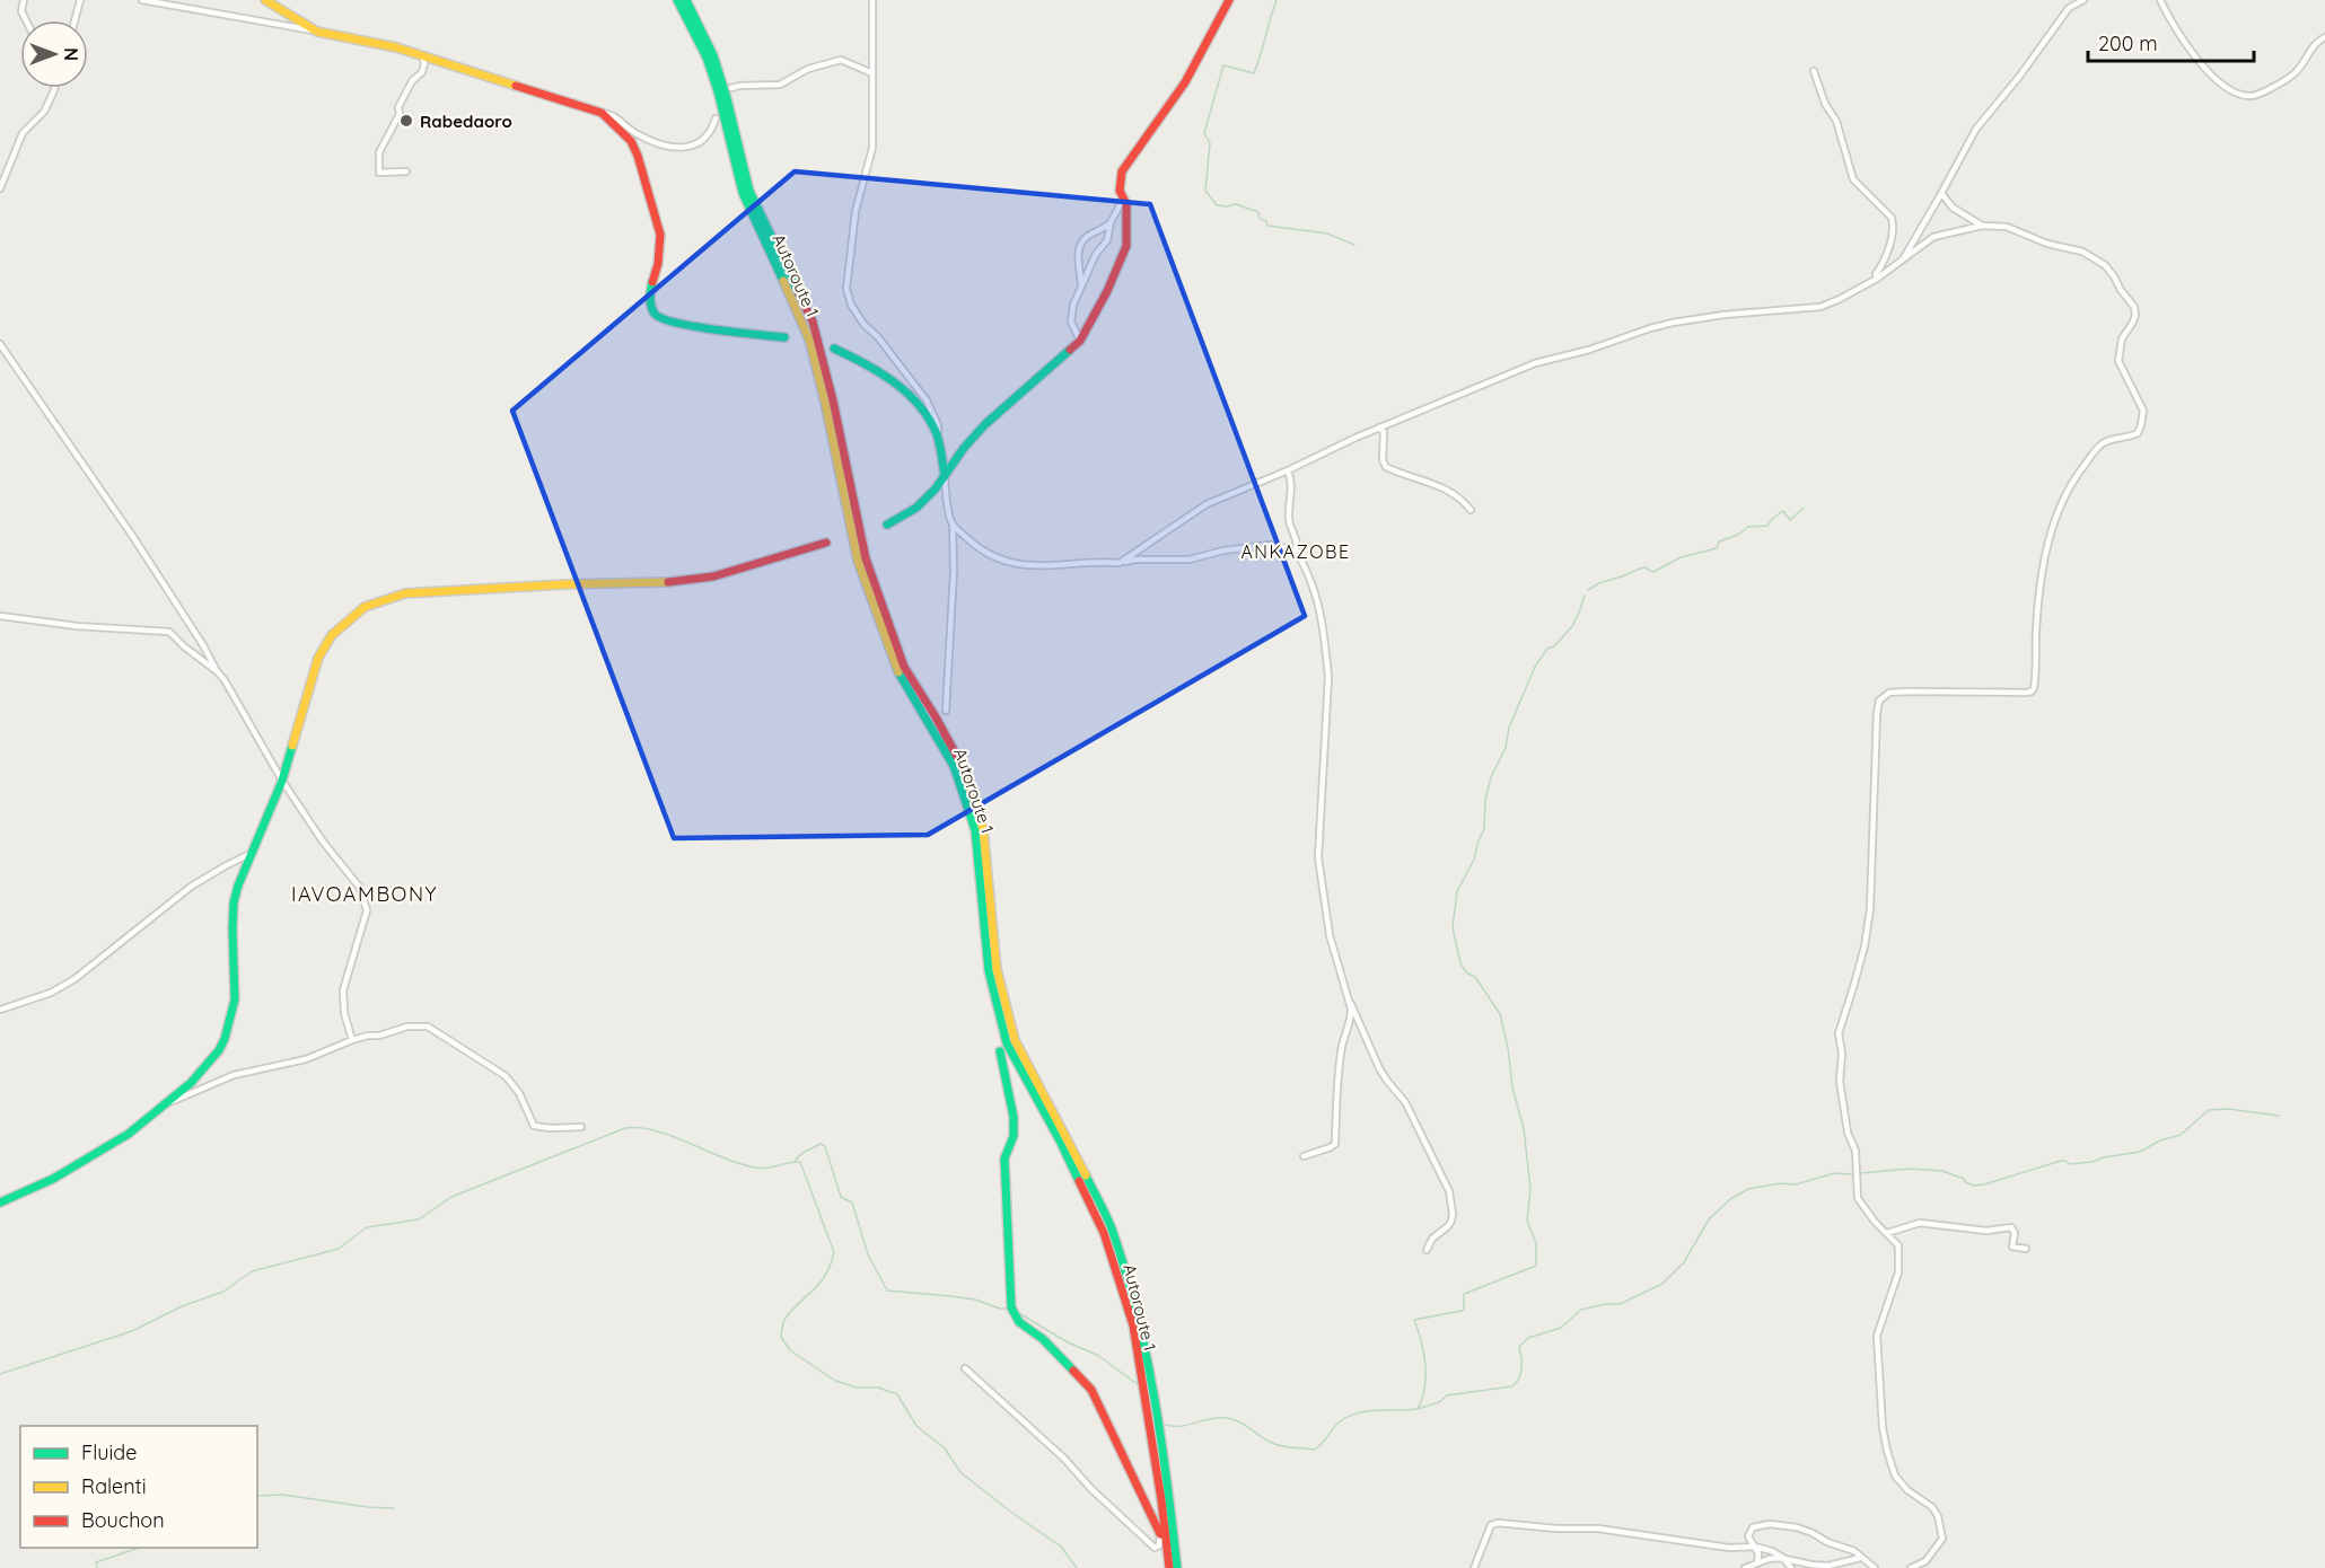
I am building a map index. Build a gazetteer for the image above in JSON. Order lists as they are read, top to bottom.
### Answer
{
  "streets": {
    "main road": ["Autoroute 1"]
  },
  "districts": ["ANKAZOBE", "IAVOAMBONY"],
  "places": ["Rabedaoro"],
  "legend": ["Fluide", "Ralenti", "Bouchon"],
  "scale_bar": "200 m",
  "north": "right"
}
